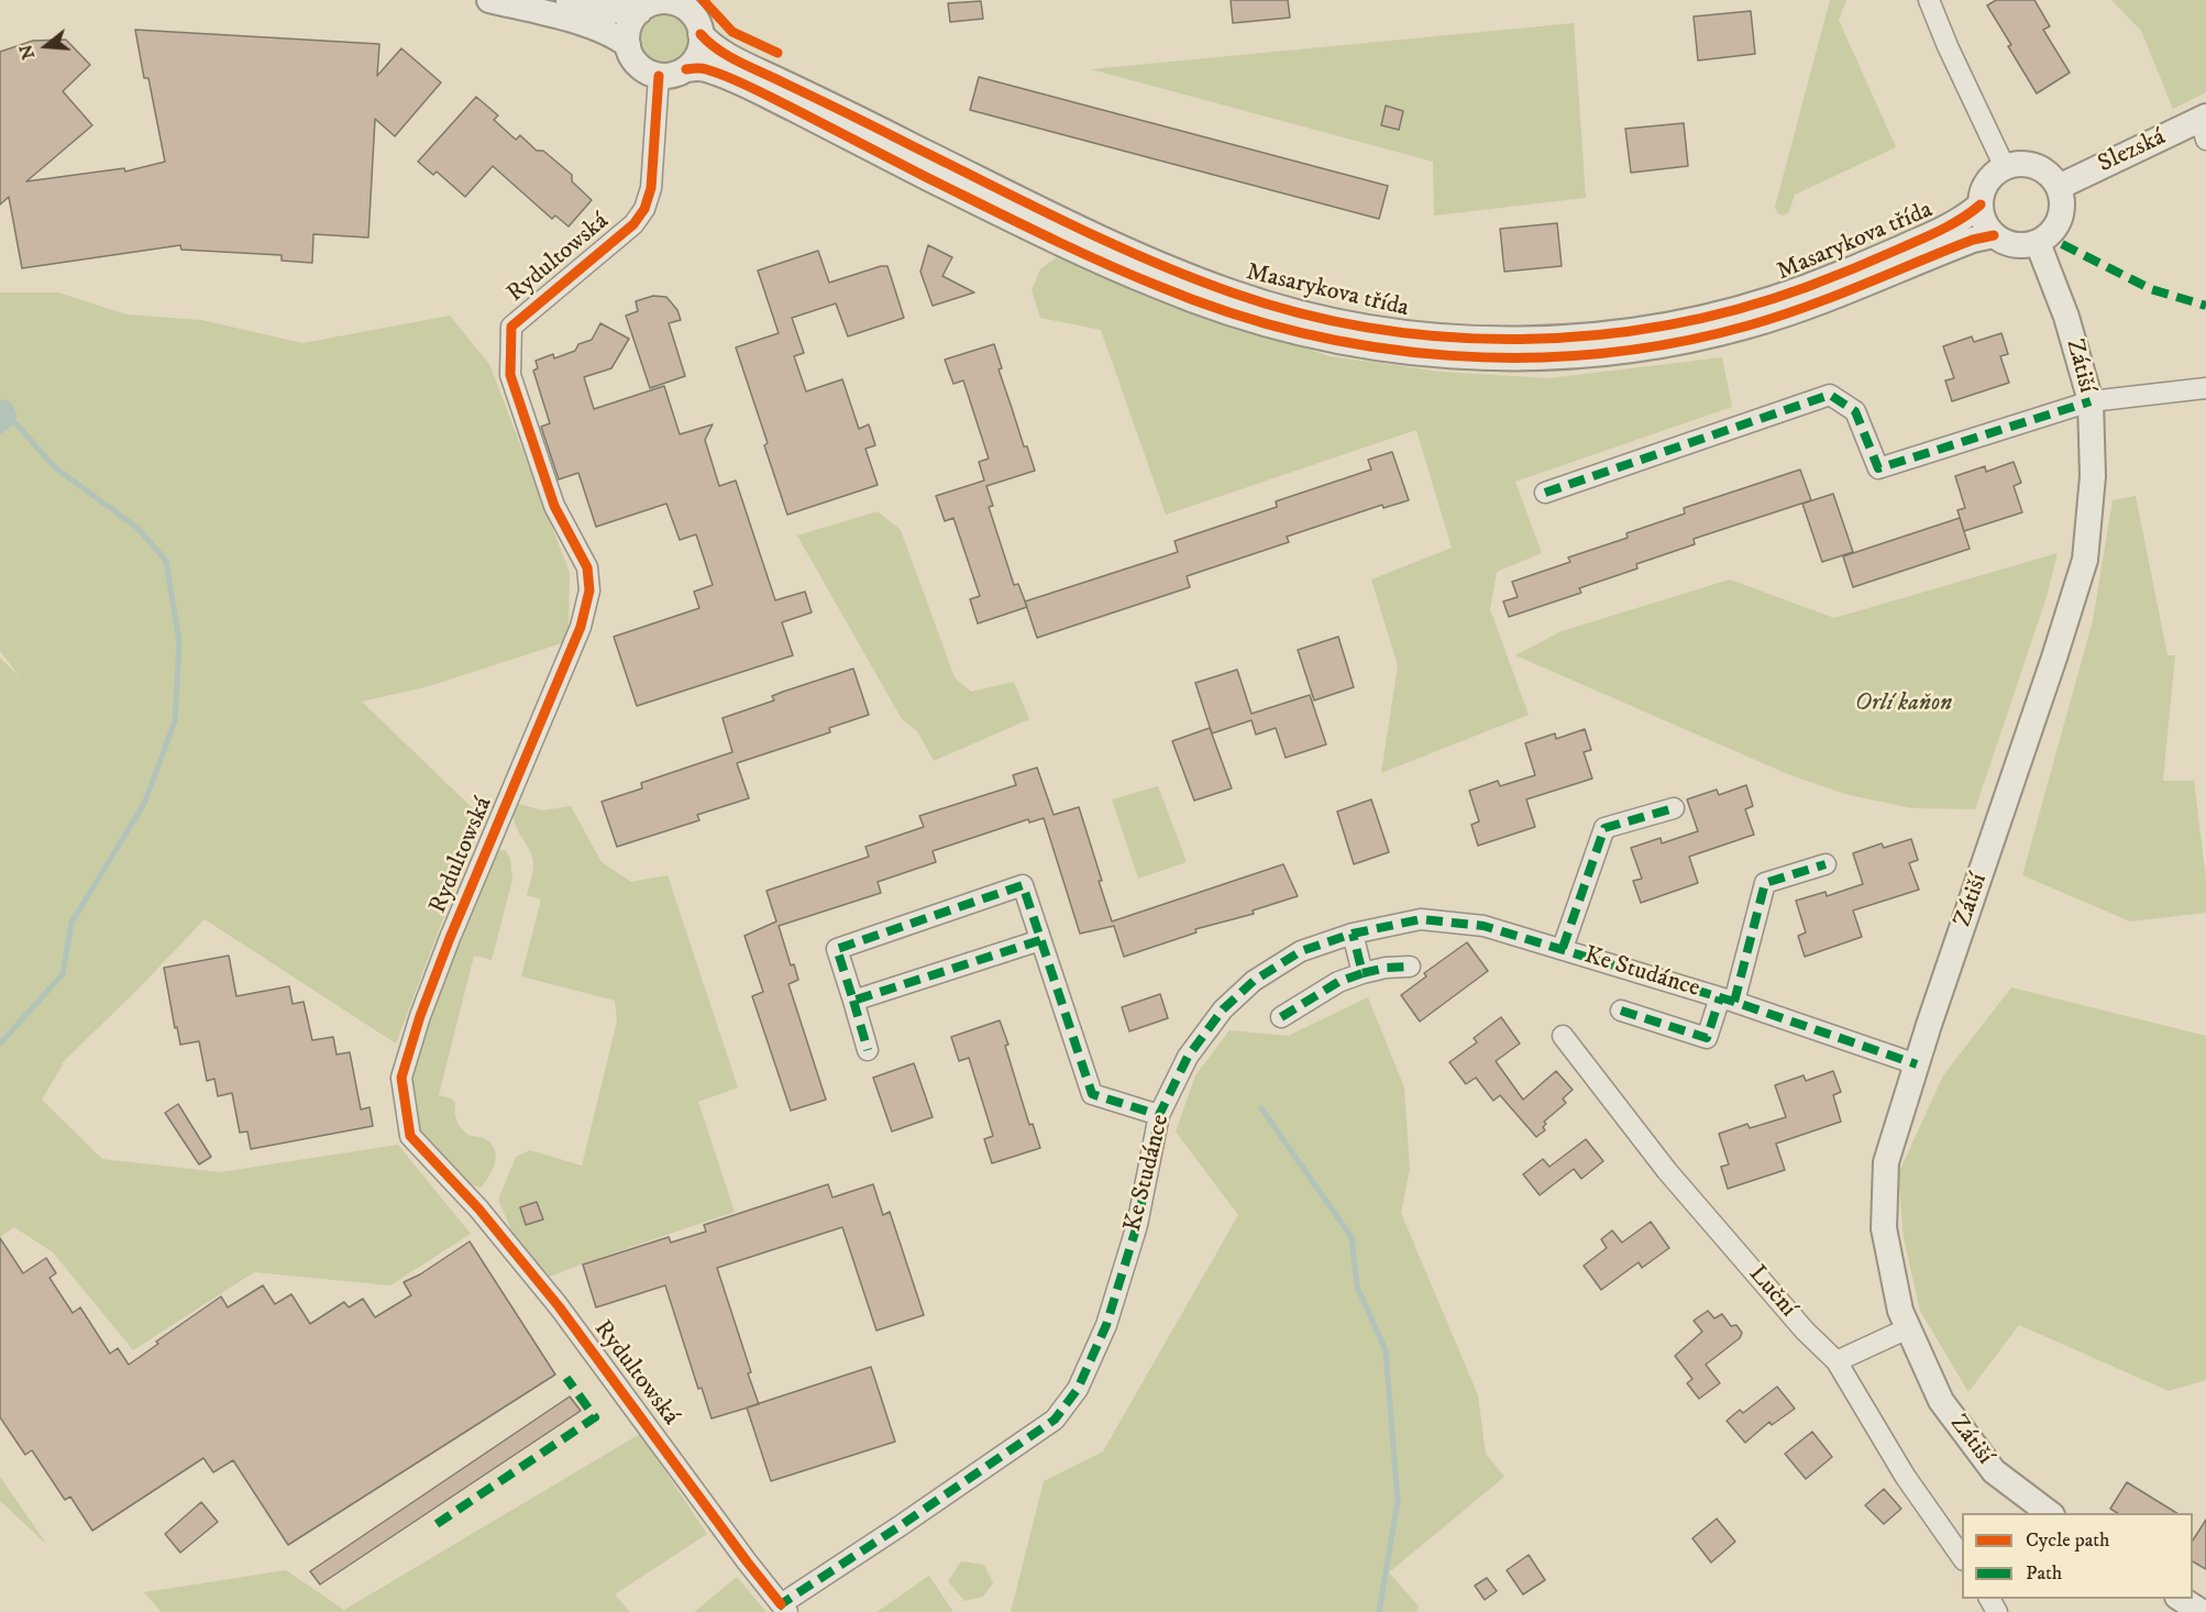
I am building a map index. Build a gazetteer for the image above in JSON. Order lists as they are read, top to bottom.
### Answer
{
  "streets": {
    "street": [
      "Slezská",
      "Masarykova třída",
      "Rydultowská",
      "Zátiší",
      "Ke Studánce",
      "Luční"
    ]
  },
  "crossings": [
    ["Slezská", "Masarykova třída"],
    ["Slezská", "Zátiší"],
    ["Masarykova třída", "Rydultowská"],
    ["Masarykova třída", "Zátiší"],
    ["Rydultowská", "Ke Studánce"],
    ["Zátiší", "Ke Studánce"]
  ],
  "parks": ["Orlí kaňon"],
  "legend": ["Cycle path", "Path"],
  "north": "left"
}
